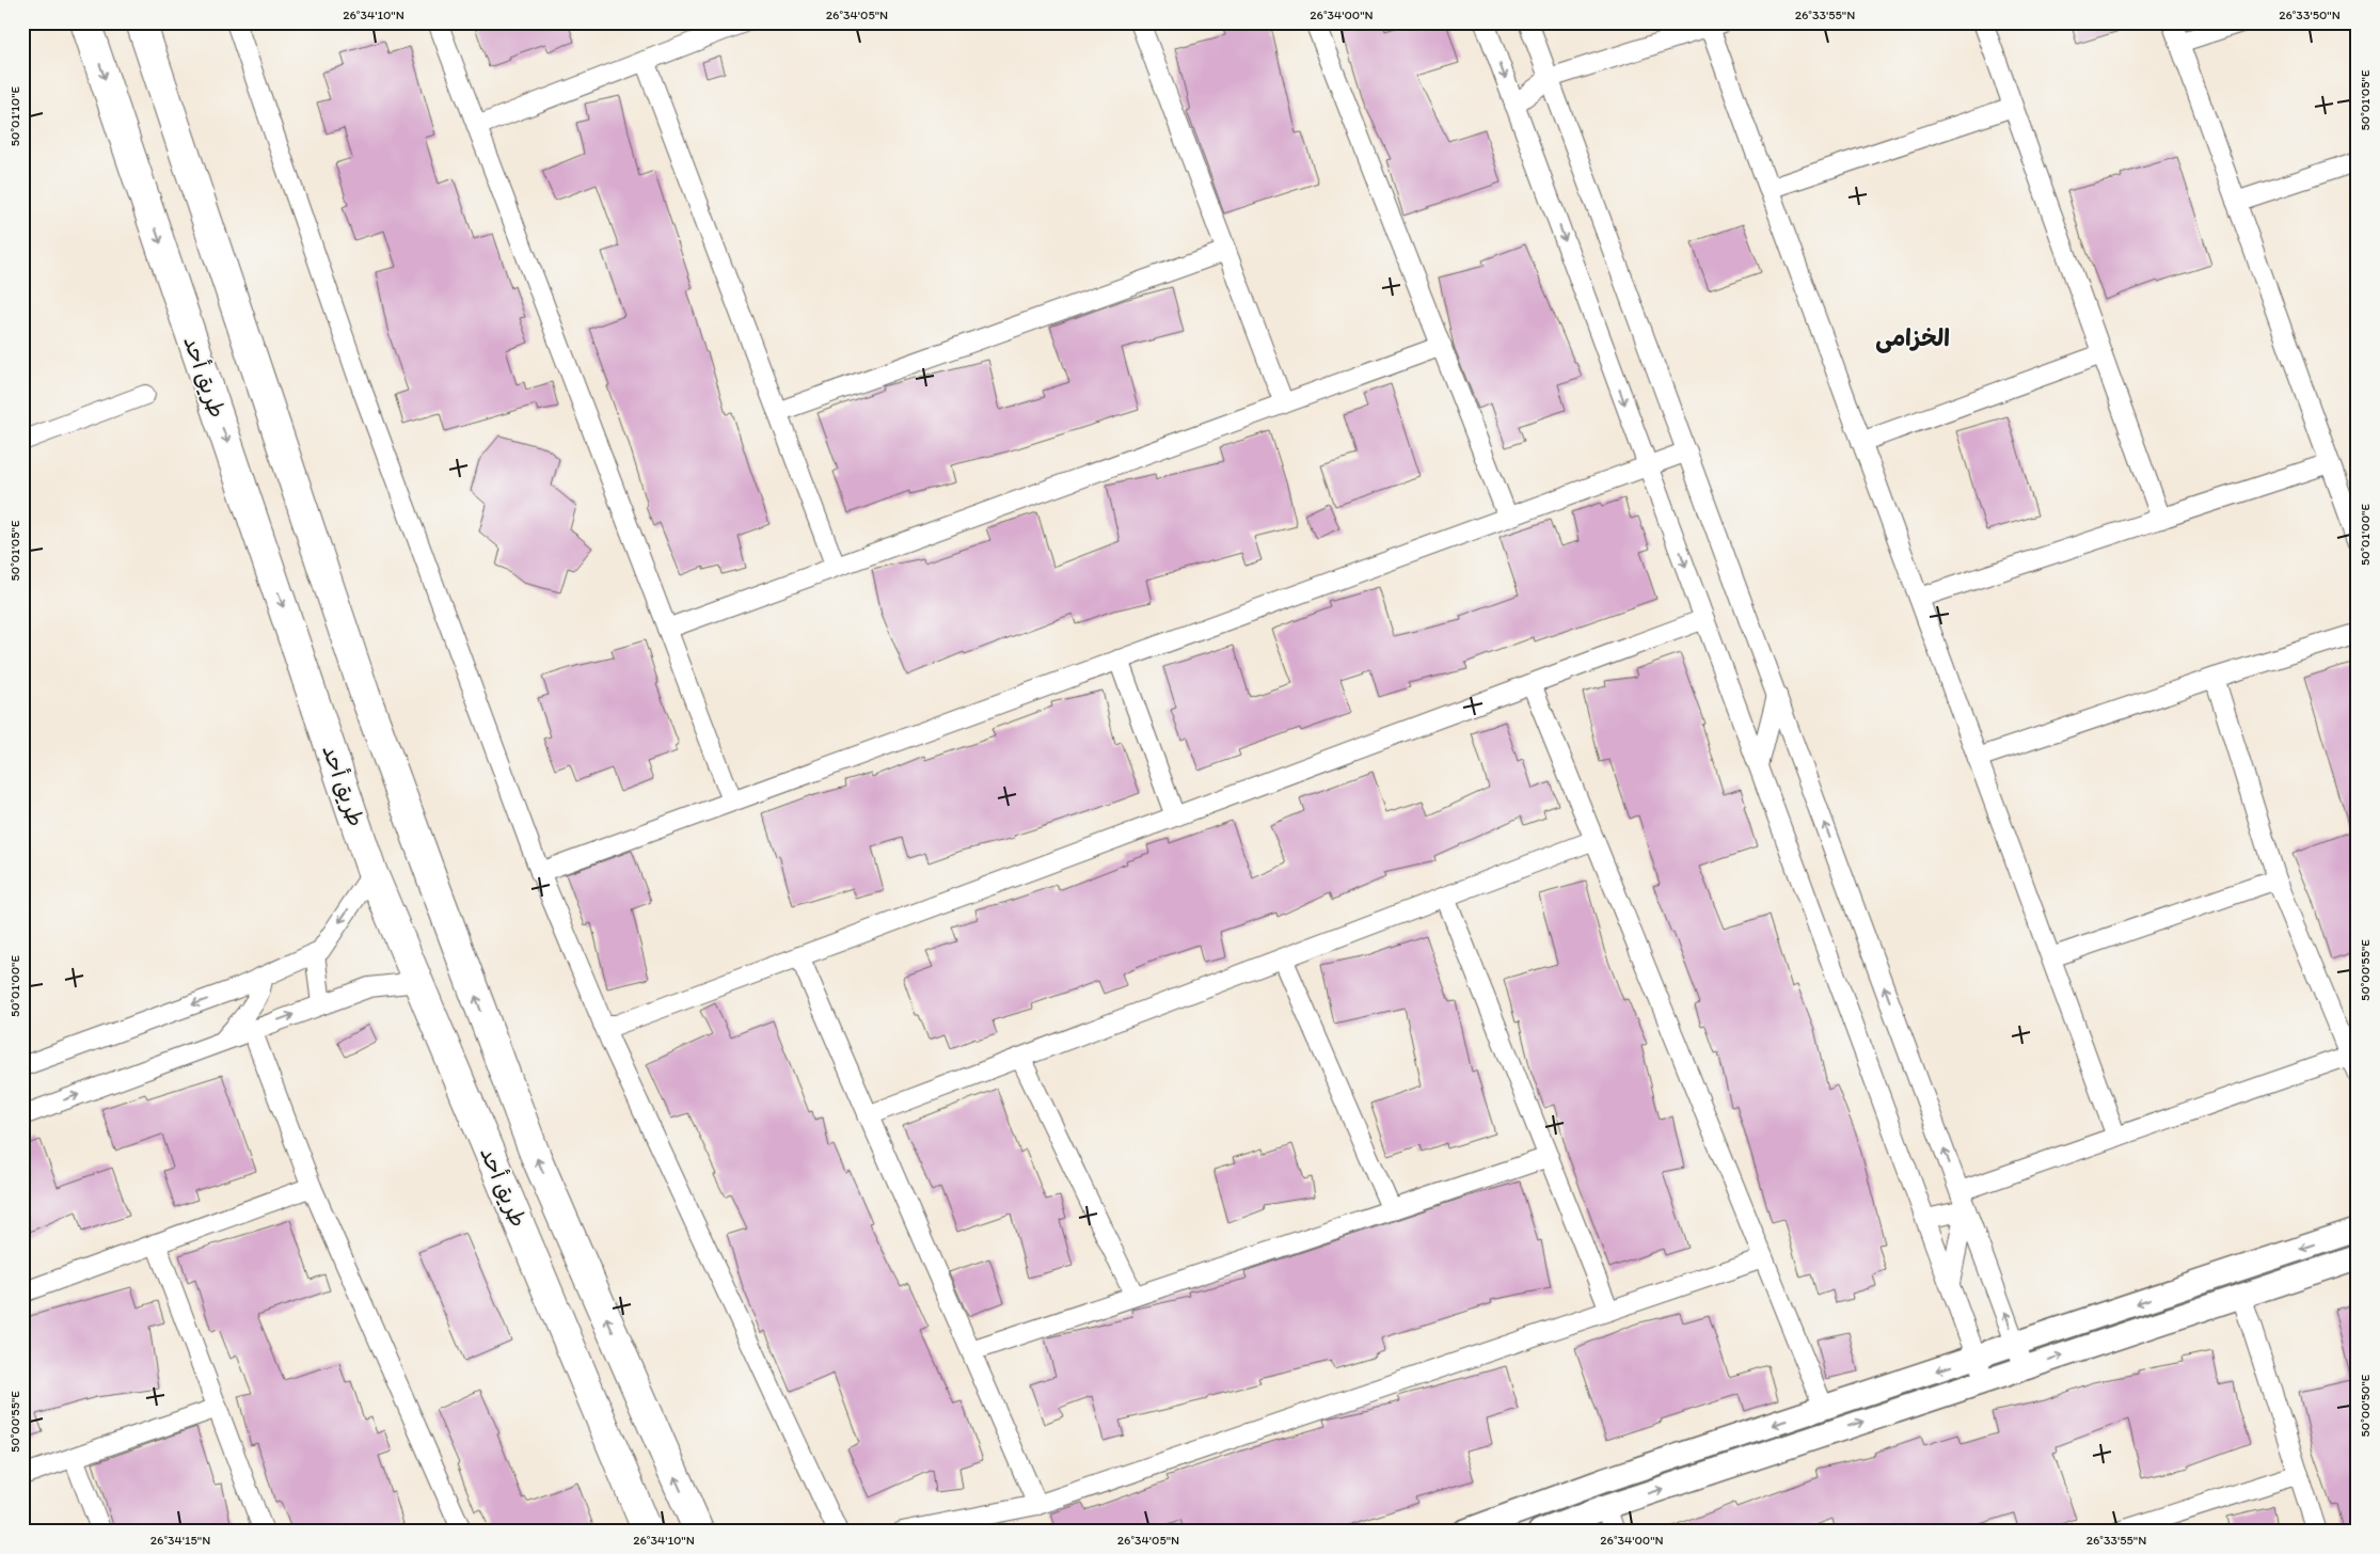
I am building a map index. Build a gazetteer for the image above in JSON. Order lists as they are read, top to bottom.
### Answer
{
  "streets": {
    "main road": ["طريق أحد"]
  },
  "districts": ["الخزامى"],
  "coordinates": [
    "26°34'10\"N",
    "26°34'05\"N",
    "26°34'00\"N",
    "26°33'55\"N",
    "26°33'50\"N",
    "50°01'05\"E",
    "50°01'10\"E",
    "50°01'00\"E",
    "50°00'55\"E",
    "50°00'50\"E",
    "26°34'15\"N"
  ]
}
